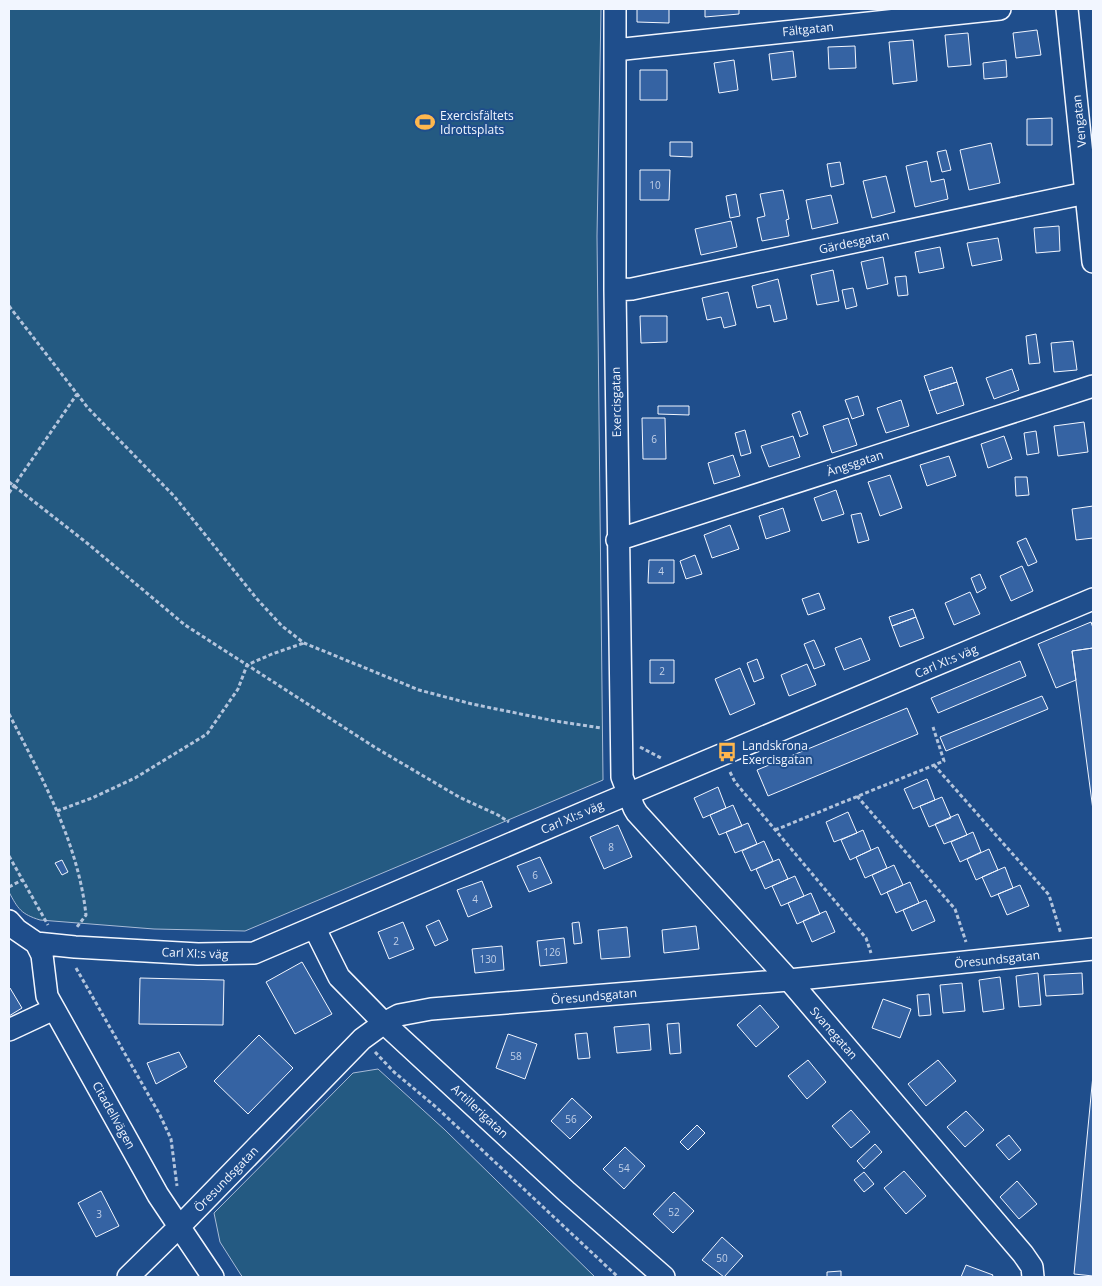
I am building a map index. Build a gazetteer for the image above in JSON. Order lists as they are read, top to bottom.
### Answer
{
  "streets": {
    "street": [
      "Fältgatan",
      "Vengatan",
      "Gärdesgatan",
      "Exercisgatan",
      "Ängsgatan",
      "Carl XI:s väg",
      "Öresundsgatan",
      "Svanegatan",
      "Artillerigatan",
      "Citadellvägen"
    ]
  },
  "crossings": [
    ["Fältgatan", "Exercisgatan"],
    ["Vengatan", "Gärdesgatan"],
    ["Gärdesgatan", "Exercisgatan"],
    ["Exercisgatan", "Ängsgatan"],
    ["Exercisgatan", "Carl XI:s väg"],
    ["Exercisgatan", "Svanegatan"],
    ["Carl XI:s väg", "Svanegatan"],
    ["Carl XI:s väg", "Artillerigatan"],
    ["Carl XI:s väg", "Citadellvägen"],
    ["Öresundsgatan", "Svanegatan"],
    ["Öresundsgatan", "Artillerigatan"],
    ["Öresundsgatan", "Citadellvägen"]
  ],
  "places": {
    "sports": ["Exercisfältets Idrottsplats"],
    "bus stop": ["Landskrona Exercisgatan"]
  },
  "house_numbers": [
    "10",
    "6",
    "4",
    "2",
    "8",
    "6",
    "4",
    "2",
    "126",
    "130",
    "58",
    "56",
    "54",
    "52",
    "3",
    "50"
  ]
}
